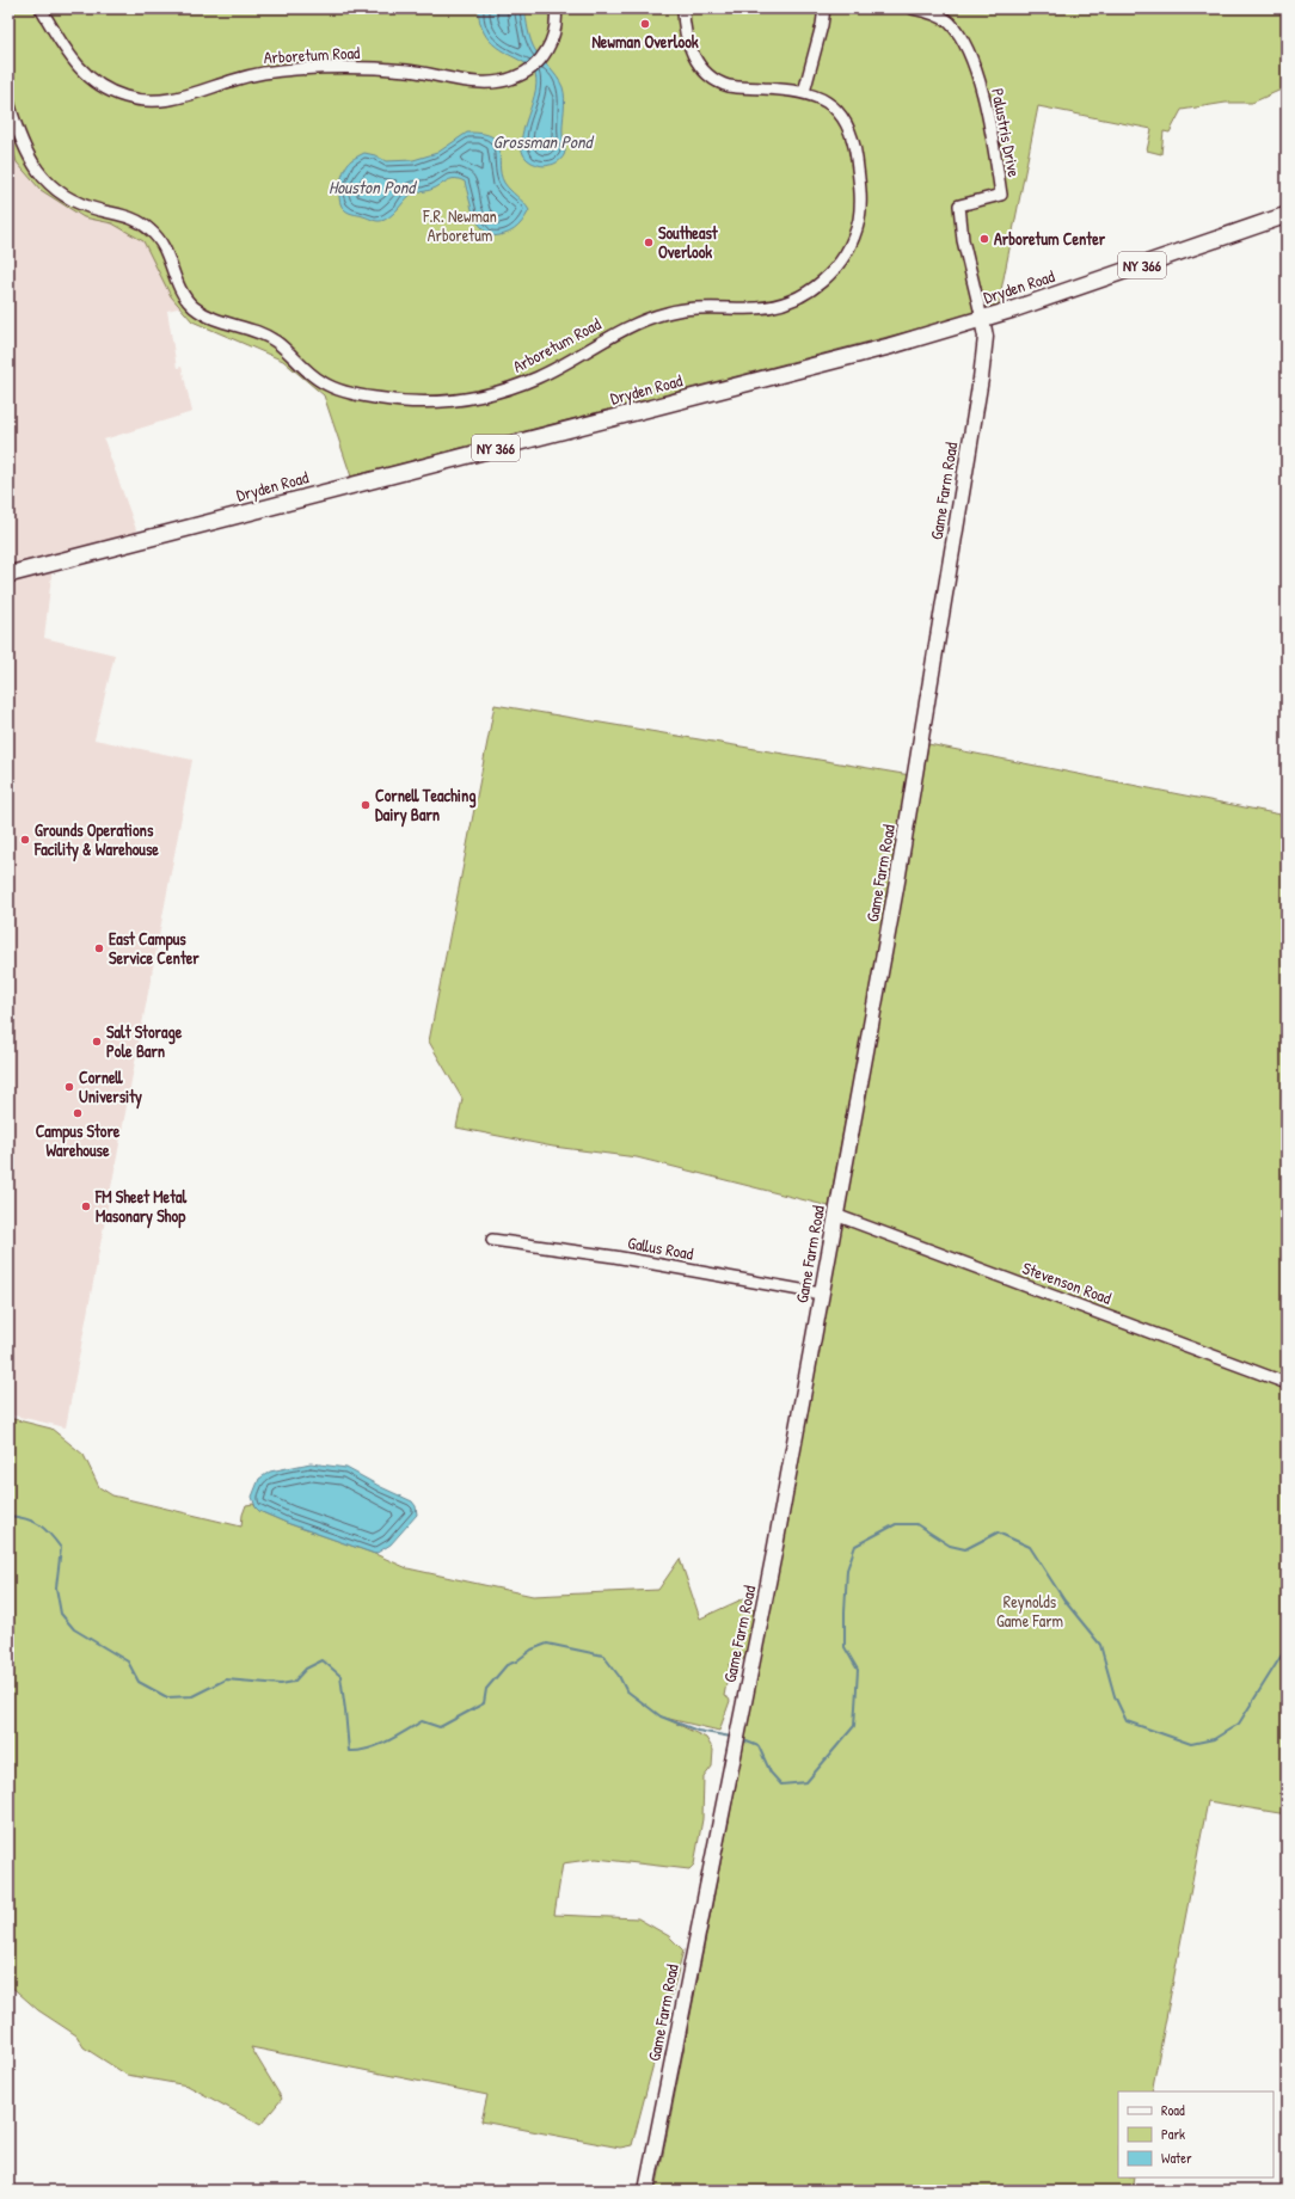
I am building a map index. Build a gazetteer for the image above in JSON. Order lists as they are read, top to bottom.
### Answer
{
  "streets": {
    "main road": ["NY 366", "Dryden Road"],
    "street": [
      "Arboretum Road",
      "Palustris Drive",
      "Game Farm Road",
      "Gallus Road",
      "Stevenson Road"
    ]
  },
  "crossings": [
    ["Palustris Drive", "Dryden Road"],
    ["Palustris Drive", "Game Farm Road"],
    ["Dryden Road", "Game Farm Road"],
    ["Game Farm Road", "Gallus Road"],
    ["Game Farm Road", "Stevenson Road"]
  ],
  "water": ["Grossman Pond", "Houston Pond"],
  "parks": ["F.R. Newman Arboretum", "Reynolds Game Farm"],
  "places": [
    "Newman Overlook",
    "Arboretum Center",
    "Southeast Overlook",
    "Cornell Teaching Dairy Barn",
    "Grounds Operations Facility & Warehouse",
    "East Campus Service Center",
    "Salt Storage Pole Barn",
    "Cornell University",
    "Campus Store Warehouse",
    "FM Sheet Metal Masonary Shop"
  ],
  "legend": ["Road", "Park", "Water"]
}
